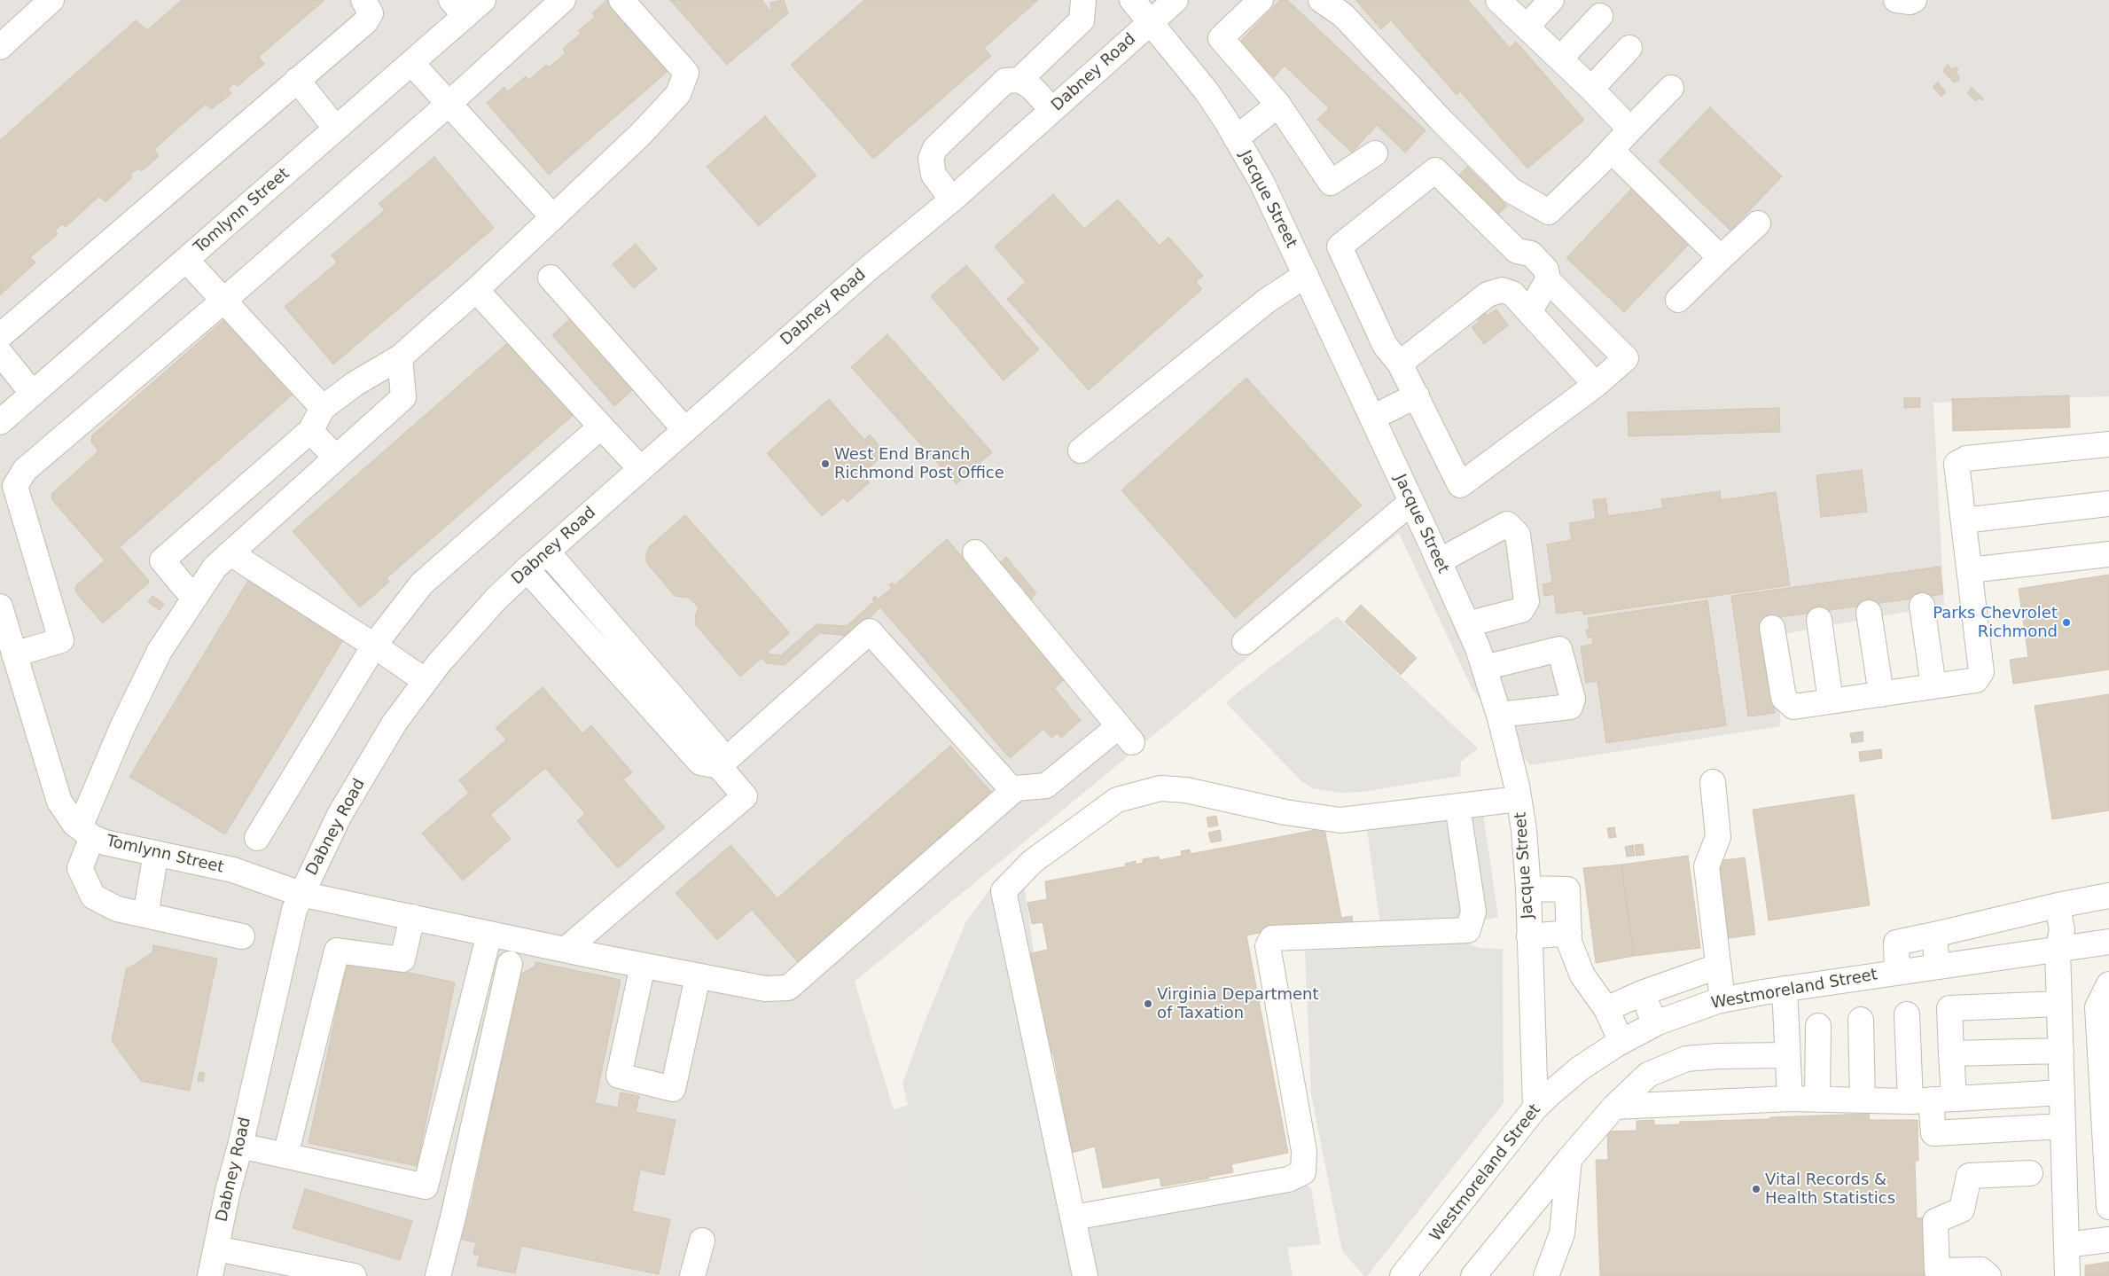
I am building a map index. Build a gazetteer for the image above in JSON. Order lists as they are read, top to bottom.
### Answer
{
  "streets": {
    "street": [
      "Dabney Road",
      "Jacque Street",
      "Tomlynn Street",
      "Westmoreland Street"
    ]
  },
  "crossings": [
    ["Dabney Road", "Jacque Street"],
    ["Dabney Road", "Tomlynn Street"],
    ["Jacque Street", "Westmoreland Street"]
  ],
  "places": [
    "West End Branch Richmond Post Office",
    "Parks Chevrolet Richmond",
    "Virginia Department of Taxation",
    "Vital Records & Health Statistics"
  ]
}
